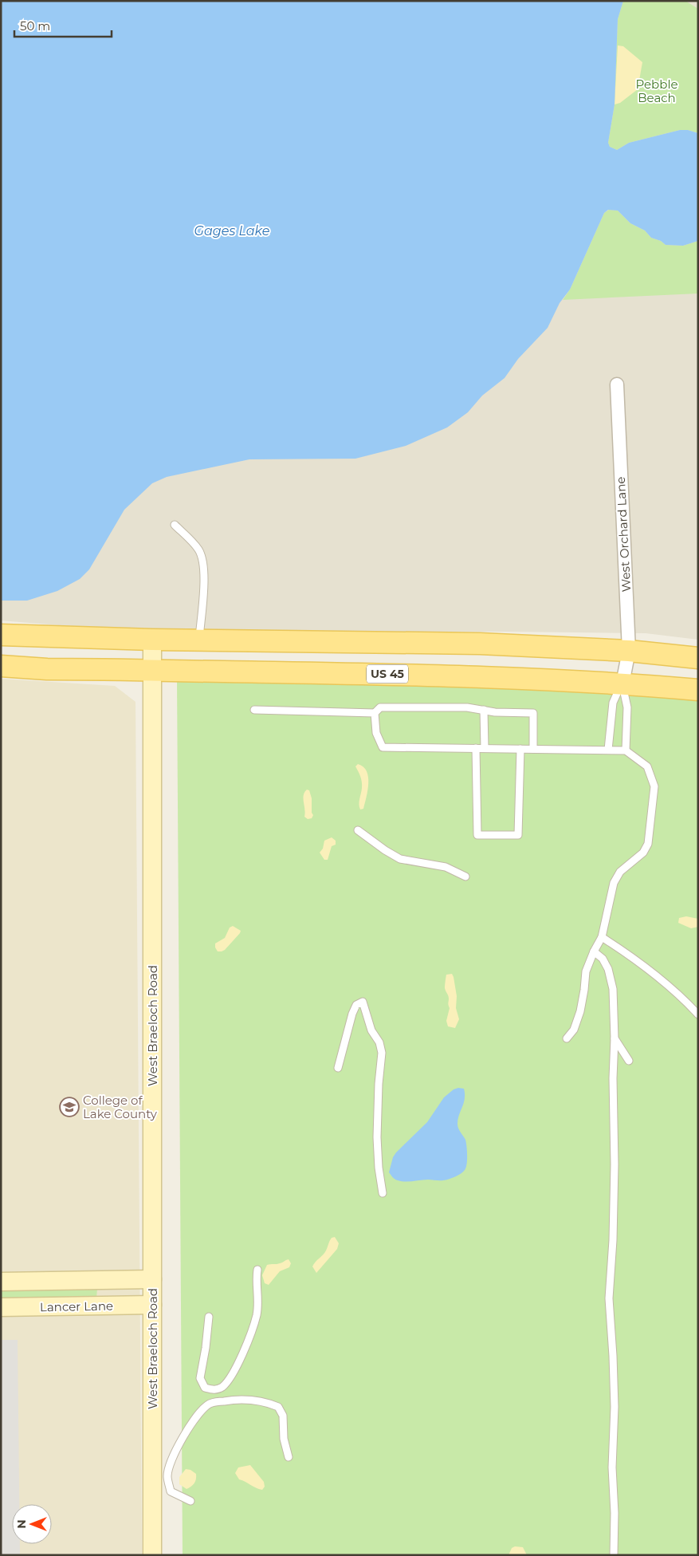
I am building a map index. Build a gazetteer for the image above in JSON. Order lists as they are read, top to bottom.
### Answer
{
  "streets": {
    "main road": ["US 45"],
    "street": ["West Orchard Lane", "West Braeloch Road", "Lancer Lane"]
  },
  "crossings": [
    ["West Orchard Lane", "US 45"],
    ["US 45", "West Braeloch Road"],
    ["West Braeloch Road", "Lancer Lane"]
  ],
  "water": ["Gages Lake"],
  "parks": ["Pebble Beach"],
  "places": {
    "school or university": ["College of Lake County"]
  },
  "scale_bar": "50 m",
  "north": "left"
}
